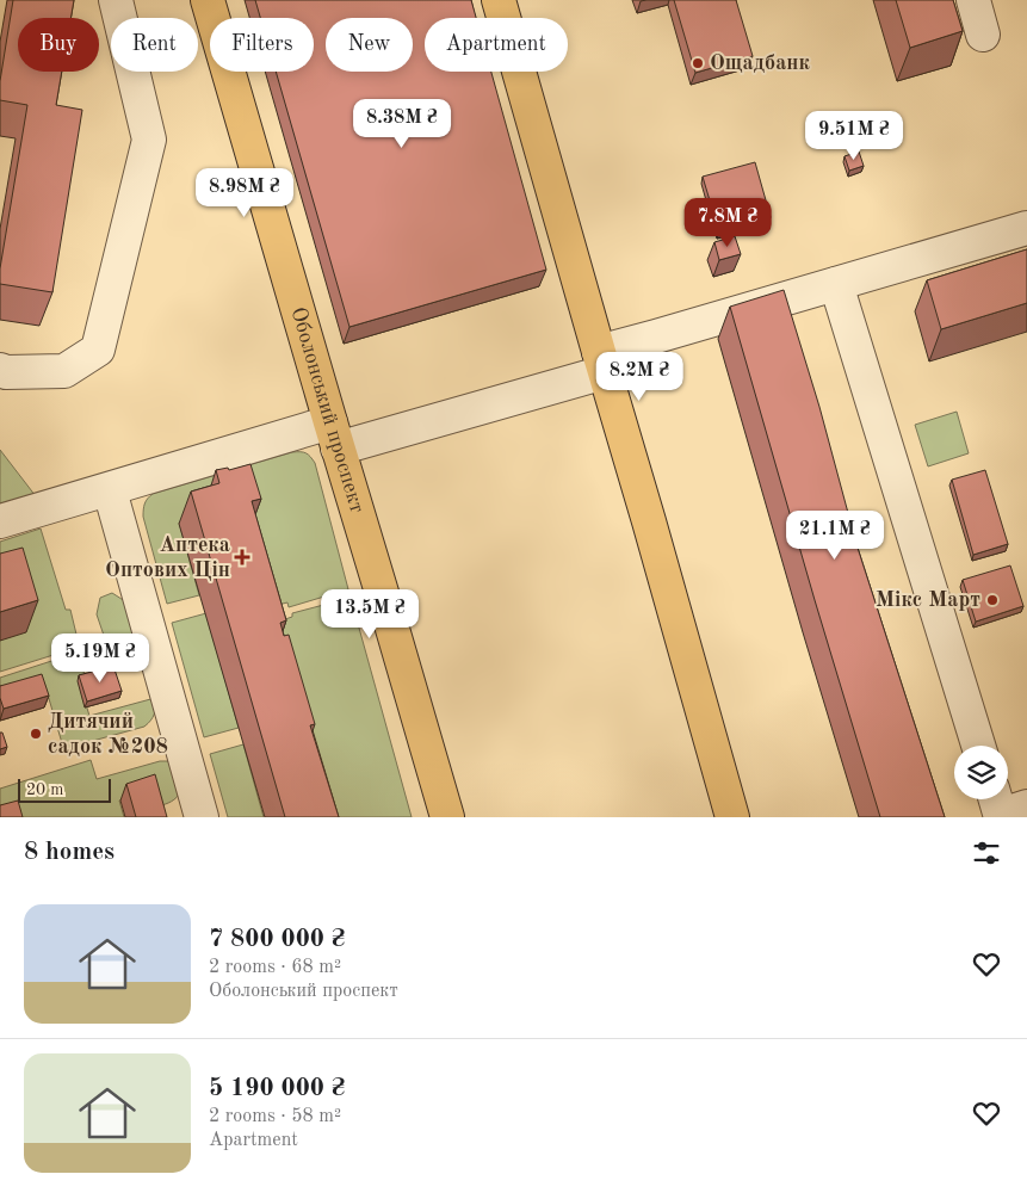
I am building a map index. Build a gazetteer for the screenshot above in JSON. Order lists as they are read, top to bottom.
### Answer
{
  "streets": {
    "main road": ["Оболонський проспект"]
  },
  "places": {
    "other": ["Ощадбанк", "Мікс Март", "Дитячий садок №208"],
    "health": ["Аптека Оптових Цін"]
  },
  "scale_bar": "20 m",
  "page": {
    "chip": [
      "Buy",
      "Rent",
      "Filters",
      "New",
      "Apartment"
    ],
    "price": [
      "8.38M ₴",
      "9.51M ₴",
      "8.98M ₴",
      "7.8M ₴",
      "8.2M ₴",
      "21.1M ₴",
      "13.5M ₴",
      "5.19M ₴"
    ],
    "scale": "20 m",
    "heading": "8 homes",
    "list": [
      {
        "name": "7 800 000 ₴",
        "note": "2 rooms · 68 m² · Оболонський проспект"
      },
      {
        "name": "5 190 000 ₴",
        "note": "2 rooms · 58 m² · Apartment"
      }
    ]
  }
}
